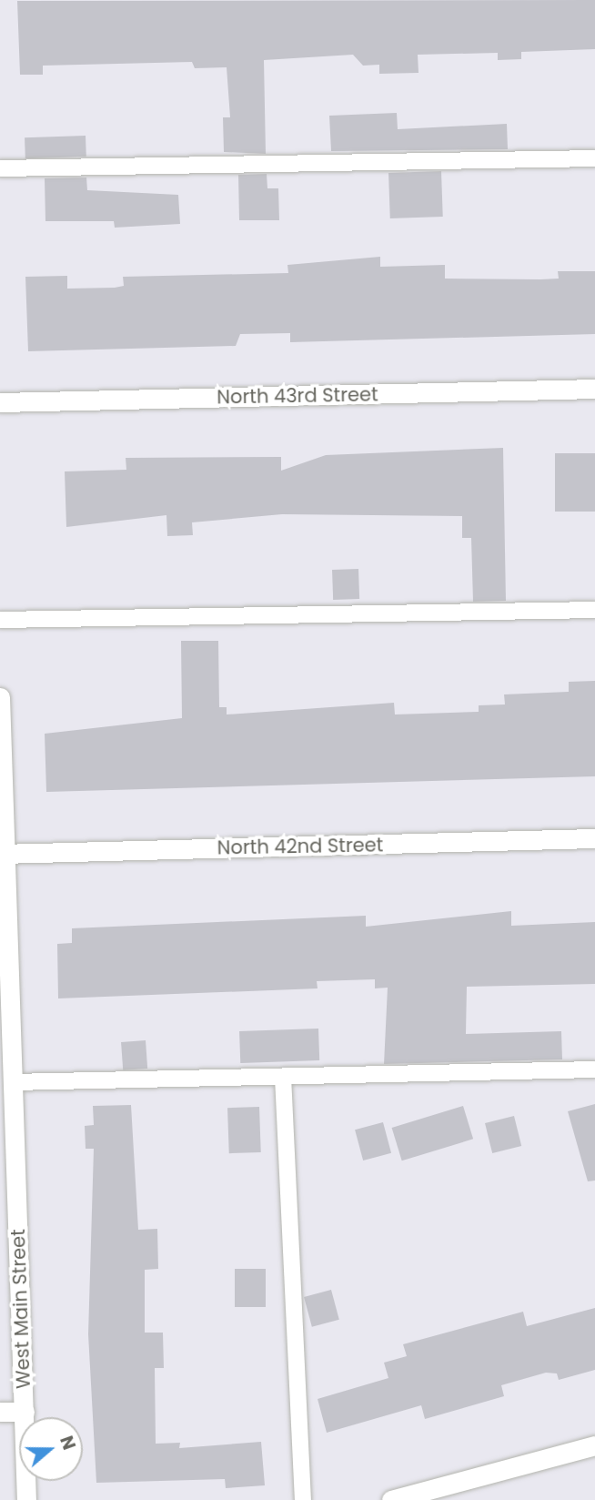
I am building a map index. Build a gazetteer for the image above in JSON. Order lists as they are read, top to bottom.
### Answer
{
  "streets": {
    "street": ["North 43rd Street", "North 42nd Street", "West Main Street"]
  },
  "crossings": [
    ["North 42nd Street", "West Main Street"]
  ],
  "north": "right"
}
